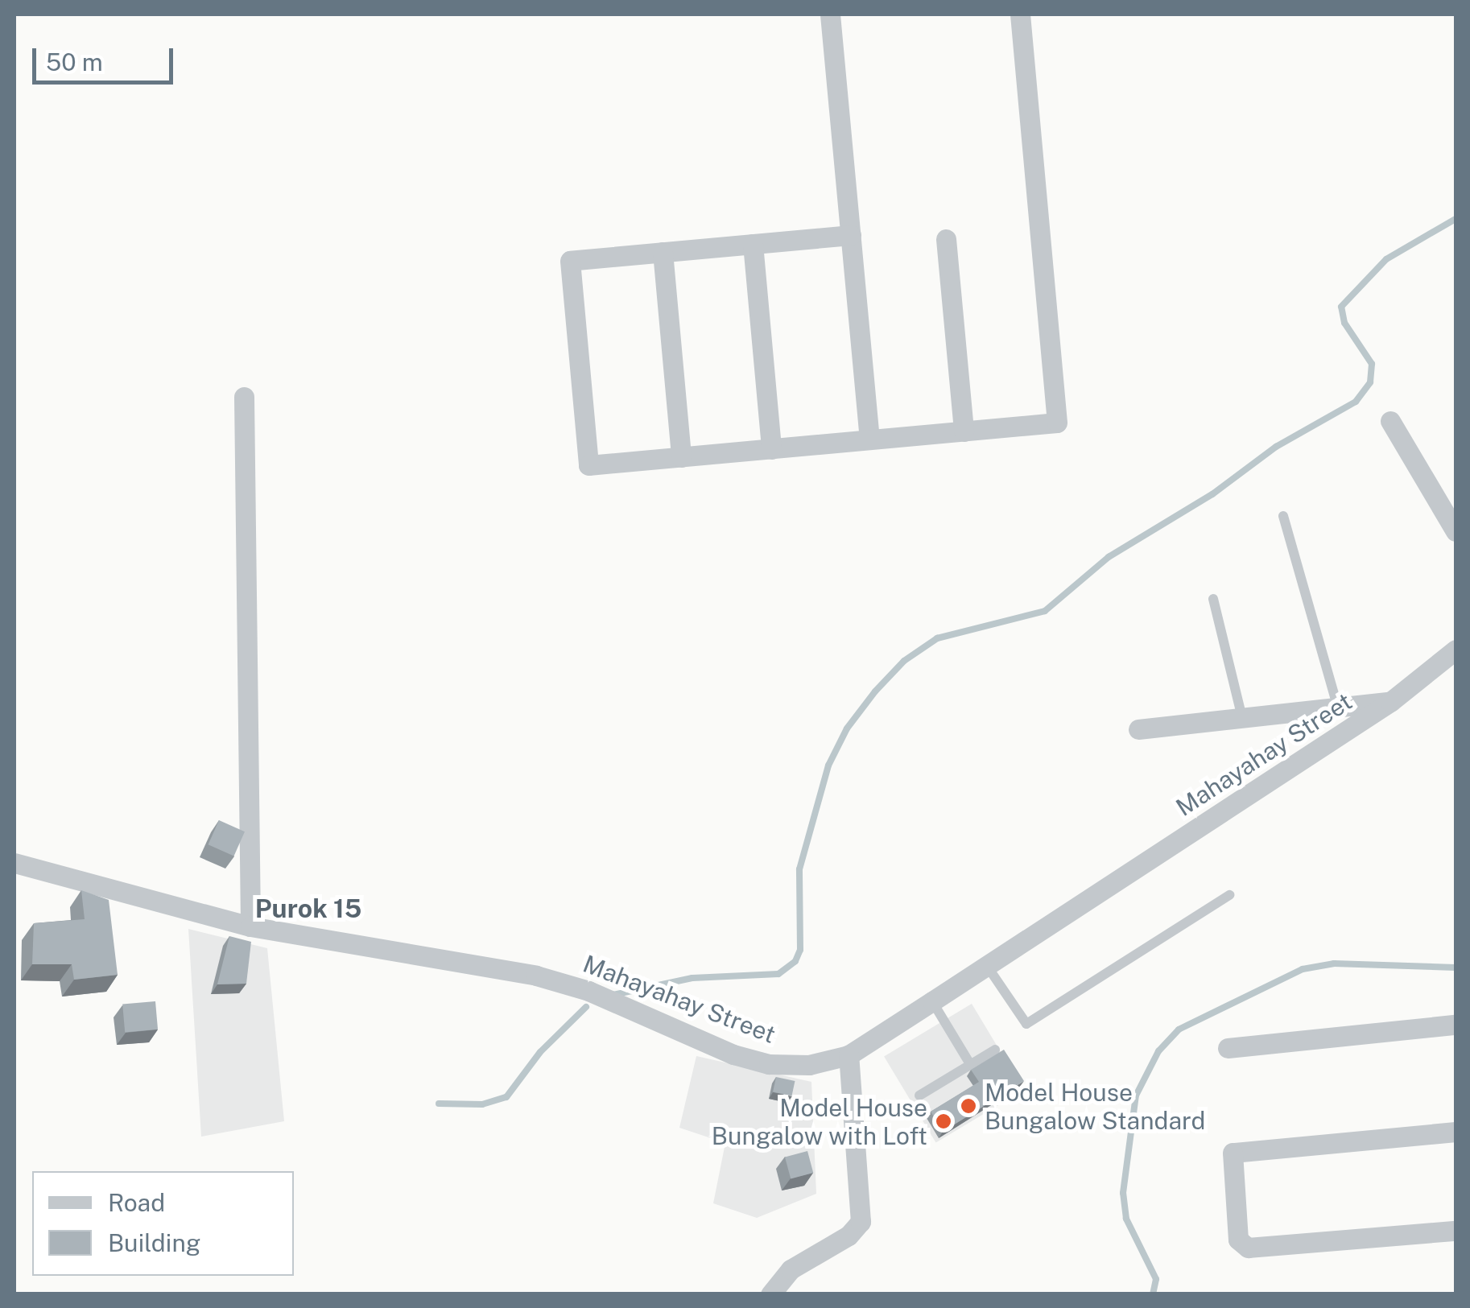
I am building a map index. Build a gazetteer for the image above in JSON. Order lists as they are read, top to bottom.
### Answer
{
  "streets": {
    "street": ["Mahayahay Street"]
  },
  "districts": ["Purok 15"],
  "places": ["Model House Bungalow Standard", "Model House Bungalow with Loft"],
  "legend": ["Road", "Building"],
  "scale_bar": "50 m"
}
